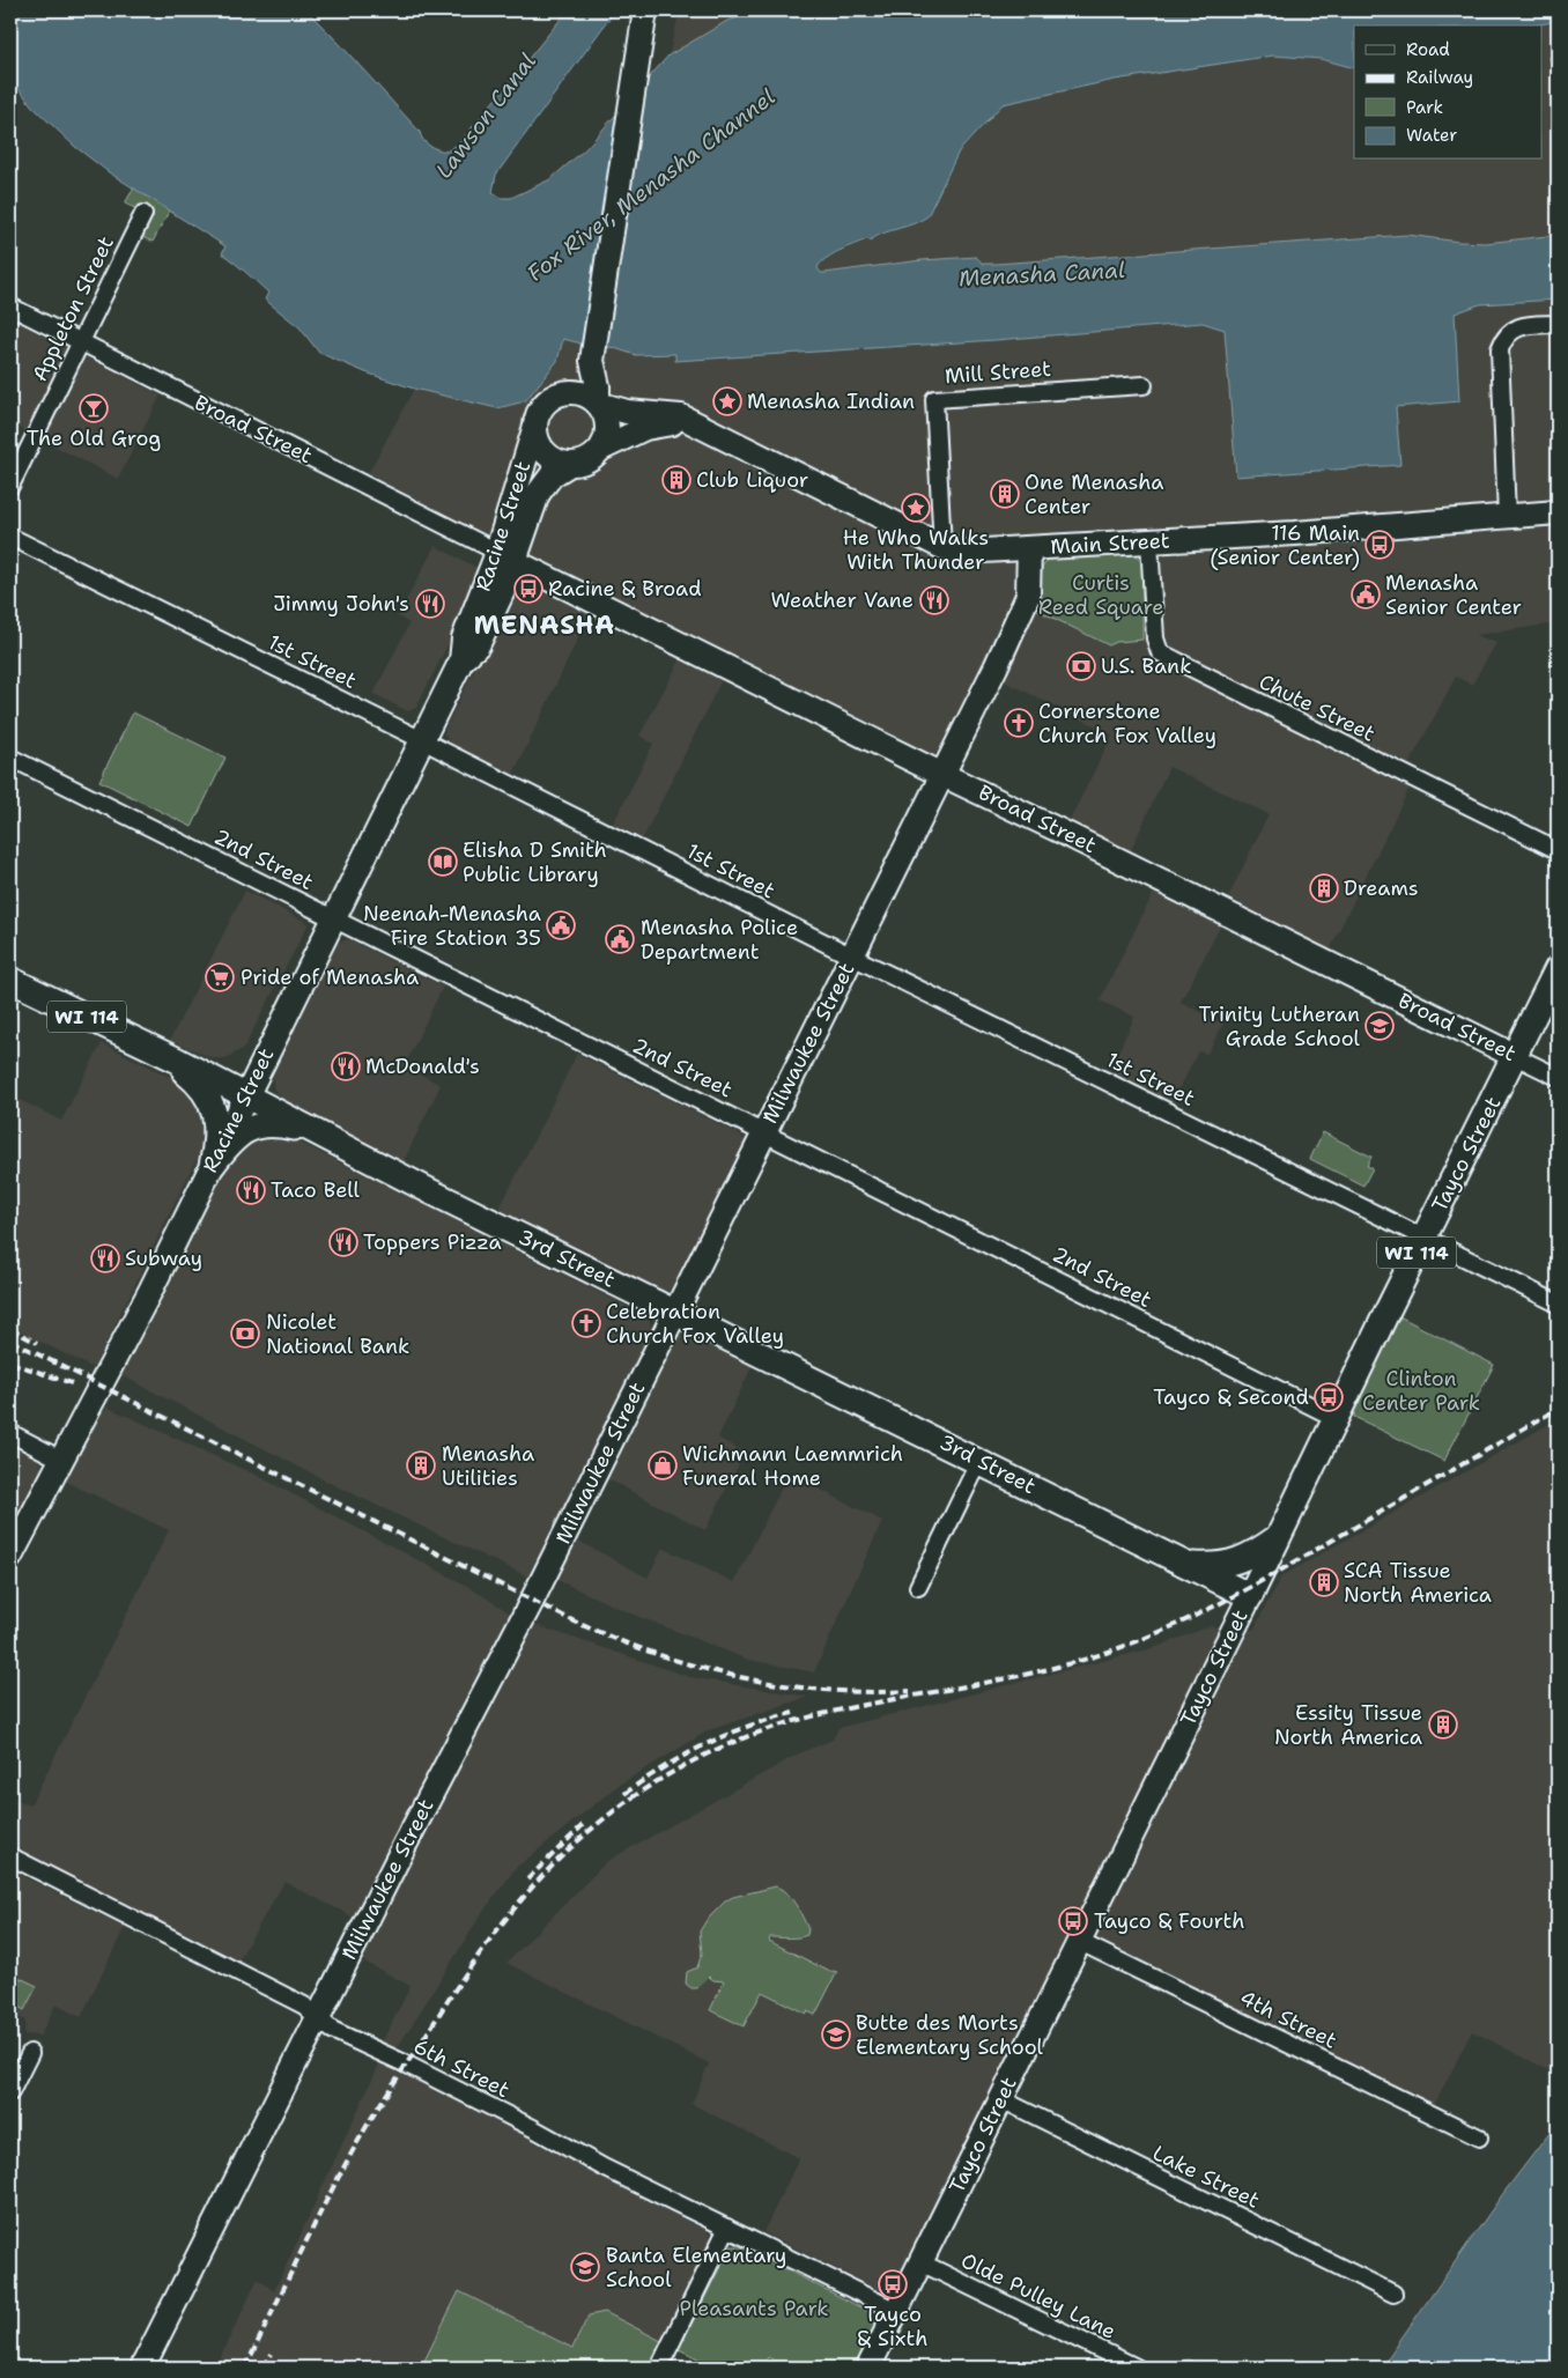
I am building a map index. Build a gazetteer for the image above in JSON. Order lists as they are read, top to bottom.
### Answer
{
  "streets": {
    "main road": ["WI 114", "Tayco Street", "3rd Street"],
    "street": [
      "Appleton Street",
      "Mill Street",
      "Broad Street",
      "Racine Street",
      "Main Street",
      "1st Street",
      "Chute Street",
      "2nd Street",
      "Milwaukee Street",
      "4th Street",
      "6th Street",
      "Lake Street",
      "Olde Pulley Lane"
    ]
  },
  "crossings": [
    ["Appleton Street", "Broad Street"],
    ["Mill Street", "Main Street"],
    ["Broad Street", "Racine Street"],
    ["Broad Street", "Milwaukee Street"],
    ["Broad Street", "Tayco Street"],
    ["Racine Street", "Main Street"],
    ["Racine Street", "1st Street"],
    ["Racine Street", "2nd Street"],
    ["Racine Street", "3rd Street"],
    ["Main Street", "Chute Street"],
    ["Main Street", "Milwaukee Street"],
    ["1st Street", "Milwaukee Street"],
    ["1st Street", "Tayco Street"],
    ["2nd Street", "Milwaukee Street"],
    ["2nd Street", "Tayco Street"],
    ["Milwaukee Street", "3rd Street"],
    ["Milwaukee Street", "6th Street"],
    ["Tayco Street", "3rd Street"],
    ["Tayco Street", "4th Street"],
    ["Tayco Street", "6th Street"],
    ["Tayco Street", "Lake Street"],
    ["Tayco Street", "Olde Pulley Lane"]
  ],
  "districts": ["MENASHA"],
  "water": ["Lawson Canal", "Fox River, Menasha Channel", "Menasha Canal"],
  "parks": ["Curtis Reed Square", "Clinton Center Park", "Pleasants Park"],
  "places": {
    "place": ["Menasha Indian", "He Who Walks With Thunder"],
    "bar": ["The Old Grog"],
    "building": [
      "Club Liquor",
      "One Menasha Center",
      "Dreams",
      "Menasha Utilities",
      "SCA Tissue North America",
      "Essity Tissue North America"
    ],
    "bus stop": [
      "116 Main (Senior Center)",
      "Racine & Broad",
      "Tayco & Second",
      "Tayco & Fourth",
      "Tayco & Sixth"
    ],
    "public building": ["Menasha Senior Center", "Neenah-Menasha Fire Station 35", "Menasha Police Department"],
    "restaurant": [
      "Weather Vane",
      "Jimmy John's",
      "McDonald's",
      "Taco Bell",
      "Toppers Pizza",
      "Subway"
    ],
    "bank": ["U.S. Bank", "Nicolet National Bank"],
    "church": ["Cornerstone Church Fox Valley", "Celebration Church Fox Valley"],
    "library": ["Elisha D Smith Public Library"],
    "supermarket": ["Pride of Menasha"],
    "school or university": ["Trinity Lutheran Grade School", "Butte des Morts Elementary School", "Banta Elementary School"],
    "shop": ["Wichmann Laemmrich Funeral Home"]
  },
  "legend": [
    "Road",
    "Railway",
    "Park",
    "Water"
  ]
}
